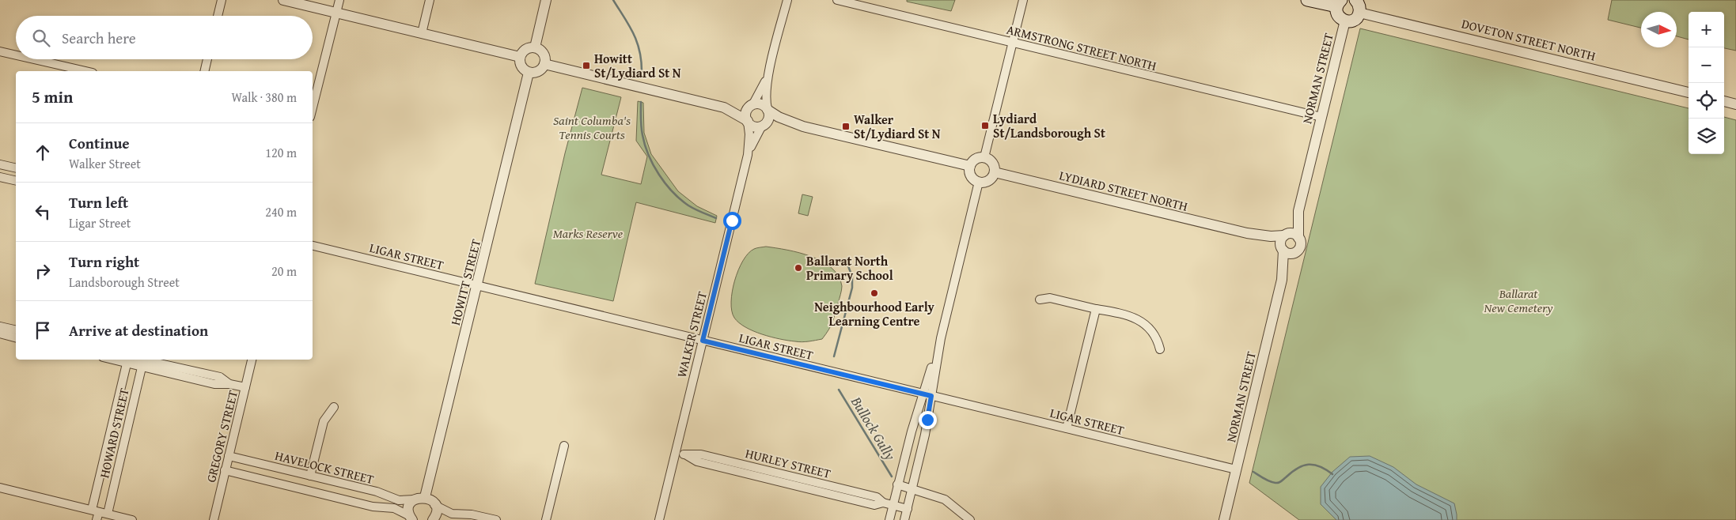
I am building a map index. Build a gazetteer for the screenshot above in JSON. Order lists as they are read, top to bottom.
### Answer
{
  "streets": {
    "street": [
      "DOVETON STREET NORTH",
      "ARMSTRONG STREET NORTH",
      "NORMAN STREET",
      "LYDIARD STREET NORTH",
      "LIGAR STREET",
      "HOWITT STREET",
      "WALKER STREET",
      "HOWARD STREET",
      "GREGORY STREET",
      "HURLEY STREET",
      "HAVELOCK STREET"
    ]
  },
  "crossings": [
    ["ARMSTRONG STREET NORTH", "NORMAN STREET"],
    ["NORMAN STREET", "LYDIARD STREET NORTH"],
    ["NORMAN STREET", "LIGAR STREET"],
    ["LIGAR STREET", "HOWITT STREET"],
    ["LIGAR STREET", "WALKER STREET"],
    ["WALKER STREET", "HURLEY STREET"],
    ["GREGORY STREET", "HAVELOCK STREET"]
  ],
  "water": ["Bullock Gully"],
  "parks": ["Saint Columba's Tennis Courts", "Marks Reserve", "Ballarat New Cemetery"],
  "places": {
    "transit": ["Howitt St/Lydiard St N", "Lydiard St/Landsborough St", "Walker St/Lydiard St N"],
    "other": ["Ballarat North Primary School", "Neighbourhood Early Learning Centre"]
  },
  "north": "right",
  "page": {
    "map_buttons": ["+", "−"],
    "search": "Search here",
    "heading": ["5 min", "Walk · 380 m"],
    "list": [
      ["Continue", "Walker Street", "120 m"],
      ["Turn left", "Ligar Street", "240 m"],
      ["Turn right", "Landsborough Street", "20 m"],
      "Arrive at destination"
    ]
  }
}
